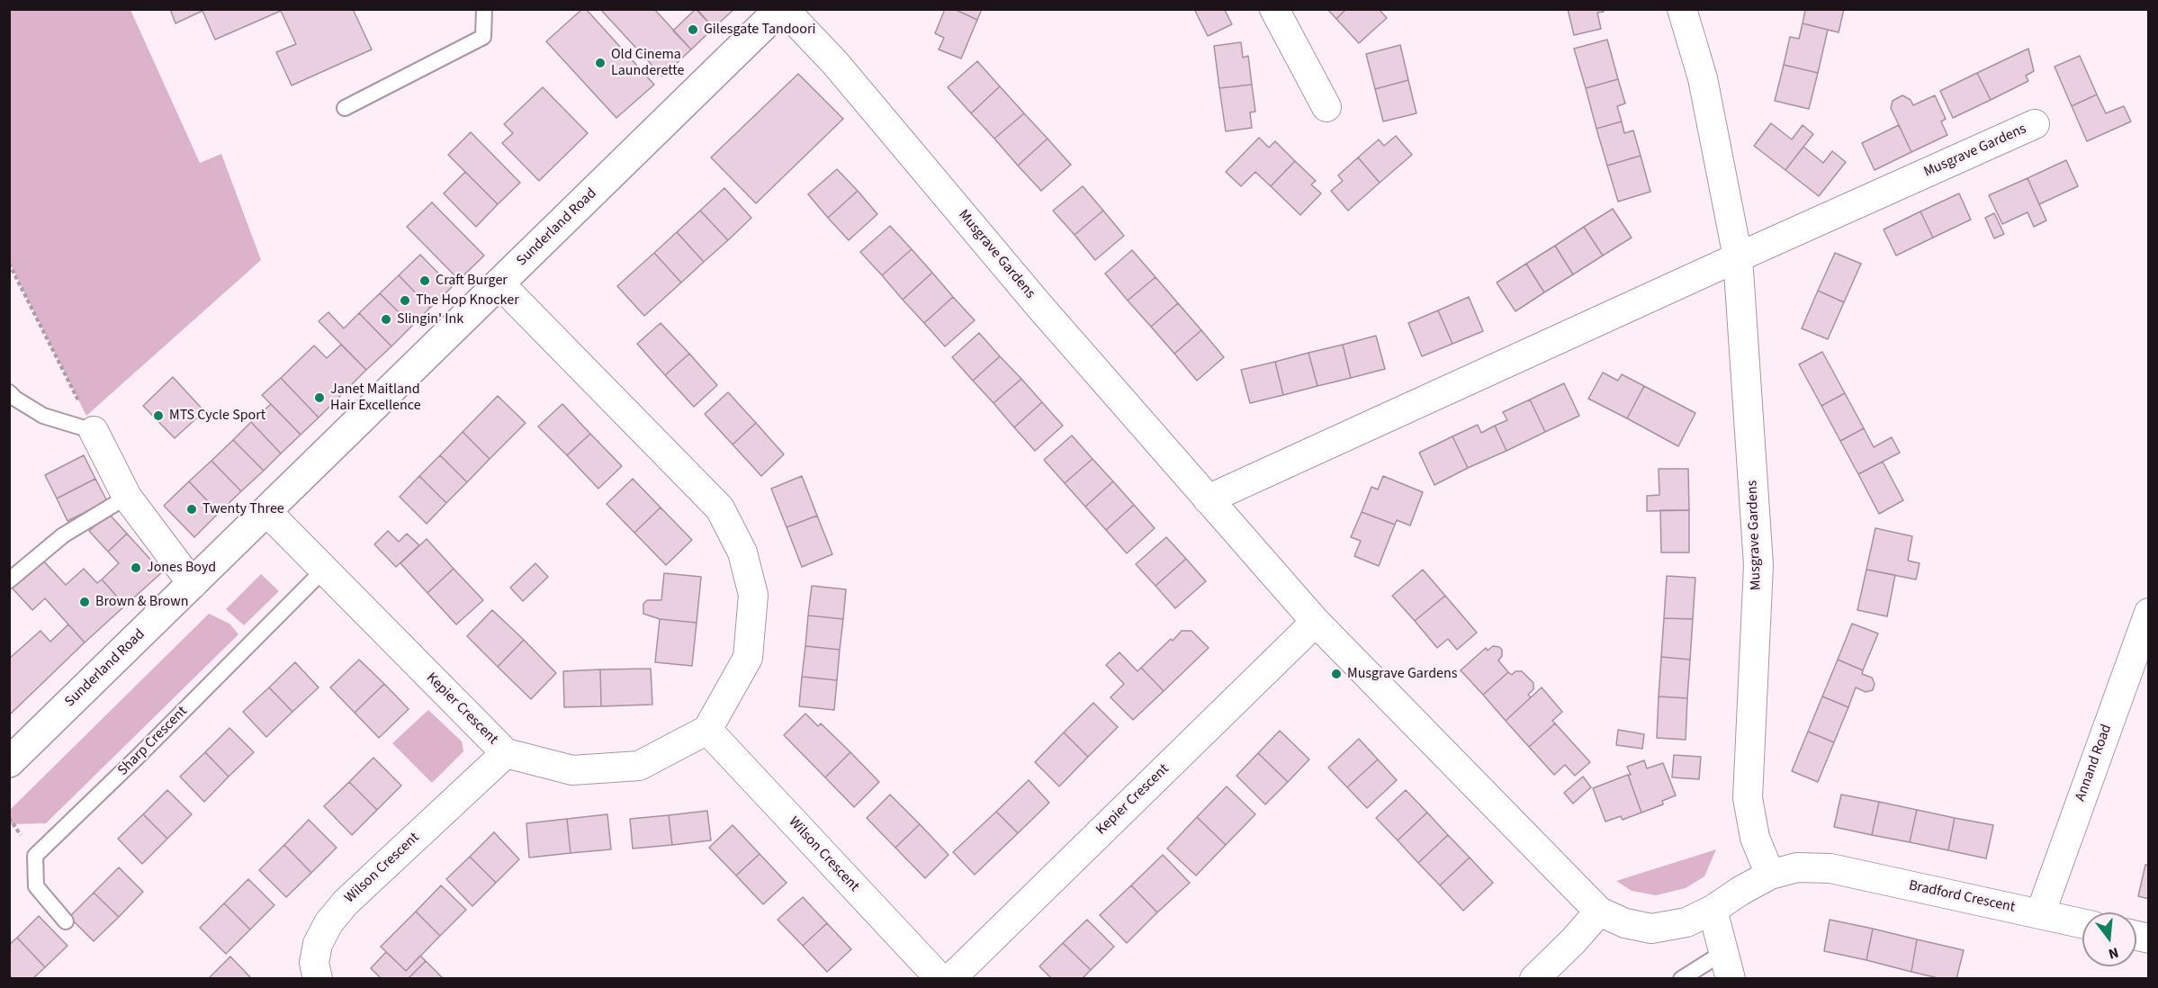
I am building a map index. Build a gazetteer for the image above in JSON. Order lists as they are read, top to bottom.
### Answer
{
  "streets": {
    "street": [
      "Musgrave Gardens",
      "Sunderland Road",
      "Kepier Crescent",
      "Annand Road",
      "Wilson Crescent",
      "Bradford Crescent"
    ],
    "lane": ["Sharp Crescent"]
  },
  "crossings": [
    ["Musgrave Gardens", "Sunderland Road"],
    ["Musgrave Gardens", "Kepier Crescent"],
    ["Musgrave Gardens", "Bradford Crescent"],
    ["Sunderland Road", "Kepier Crescent"],
    ["Kepier Crescent", "Sharp Crescent"],
    ["Kepier Crescent", "Wilson Crescent"],
    ["Annand Road", "Bradford Crescent"]
  ],
  "places": [
    "Gilesgate Tandoori",
    "Old Cinema Launderette",
    "Craft Burger",
    "The Hop Knocker",
    "Slingin' Ink",
    "Janet Maitland Hair Excellence",
    "MTS Cycle Sport",
    "Twenty Three",
    "Jones Boyd",
    "Brown & Brown",
    "Musgrave Gardens"
  ],
  "north": "bottom"
}
